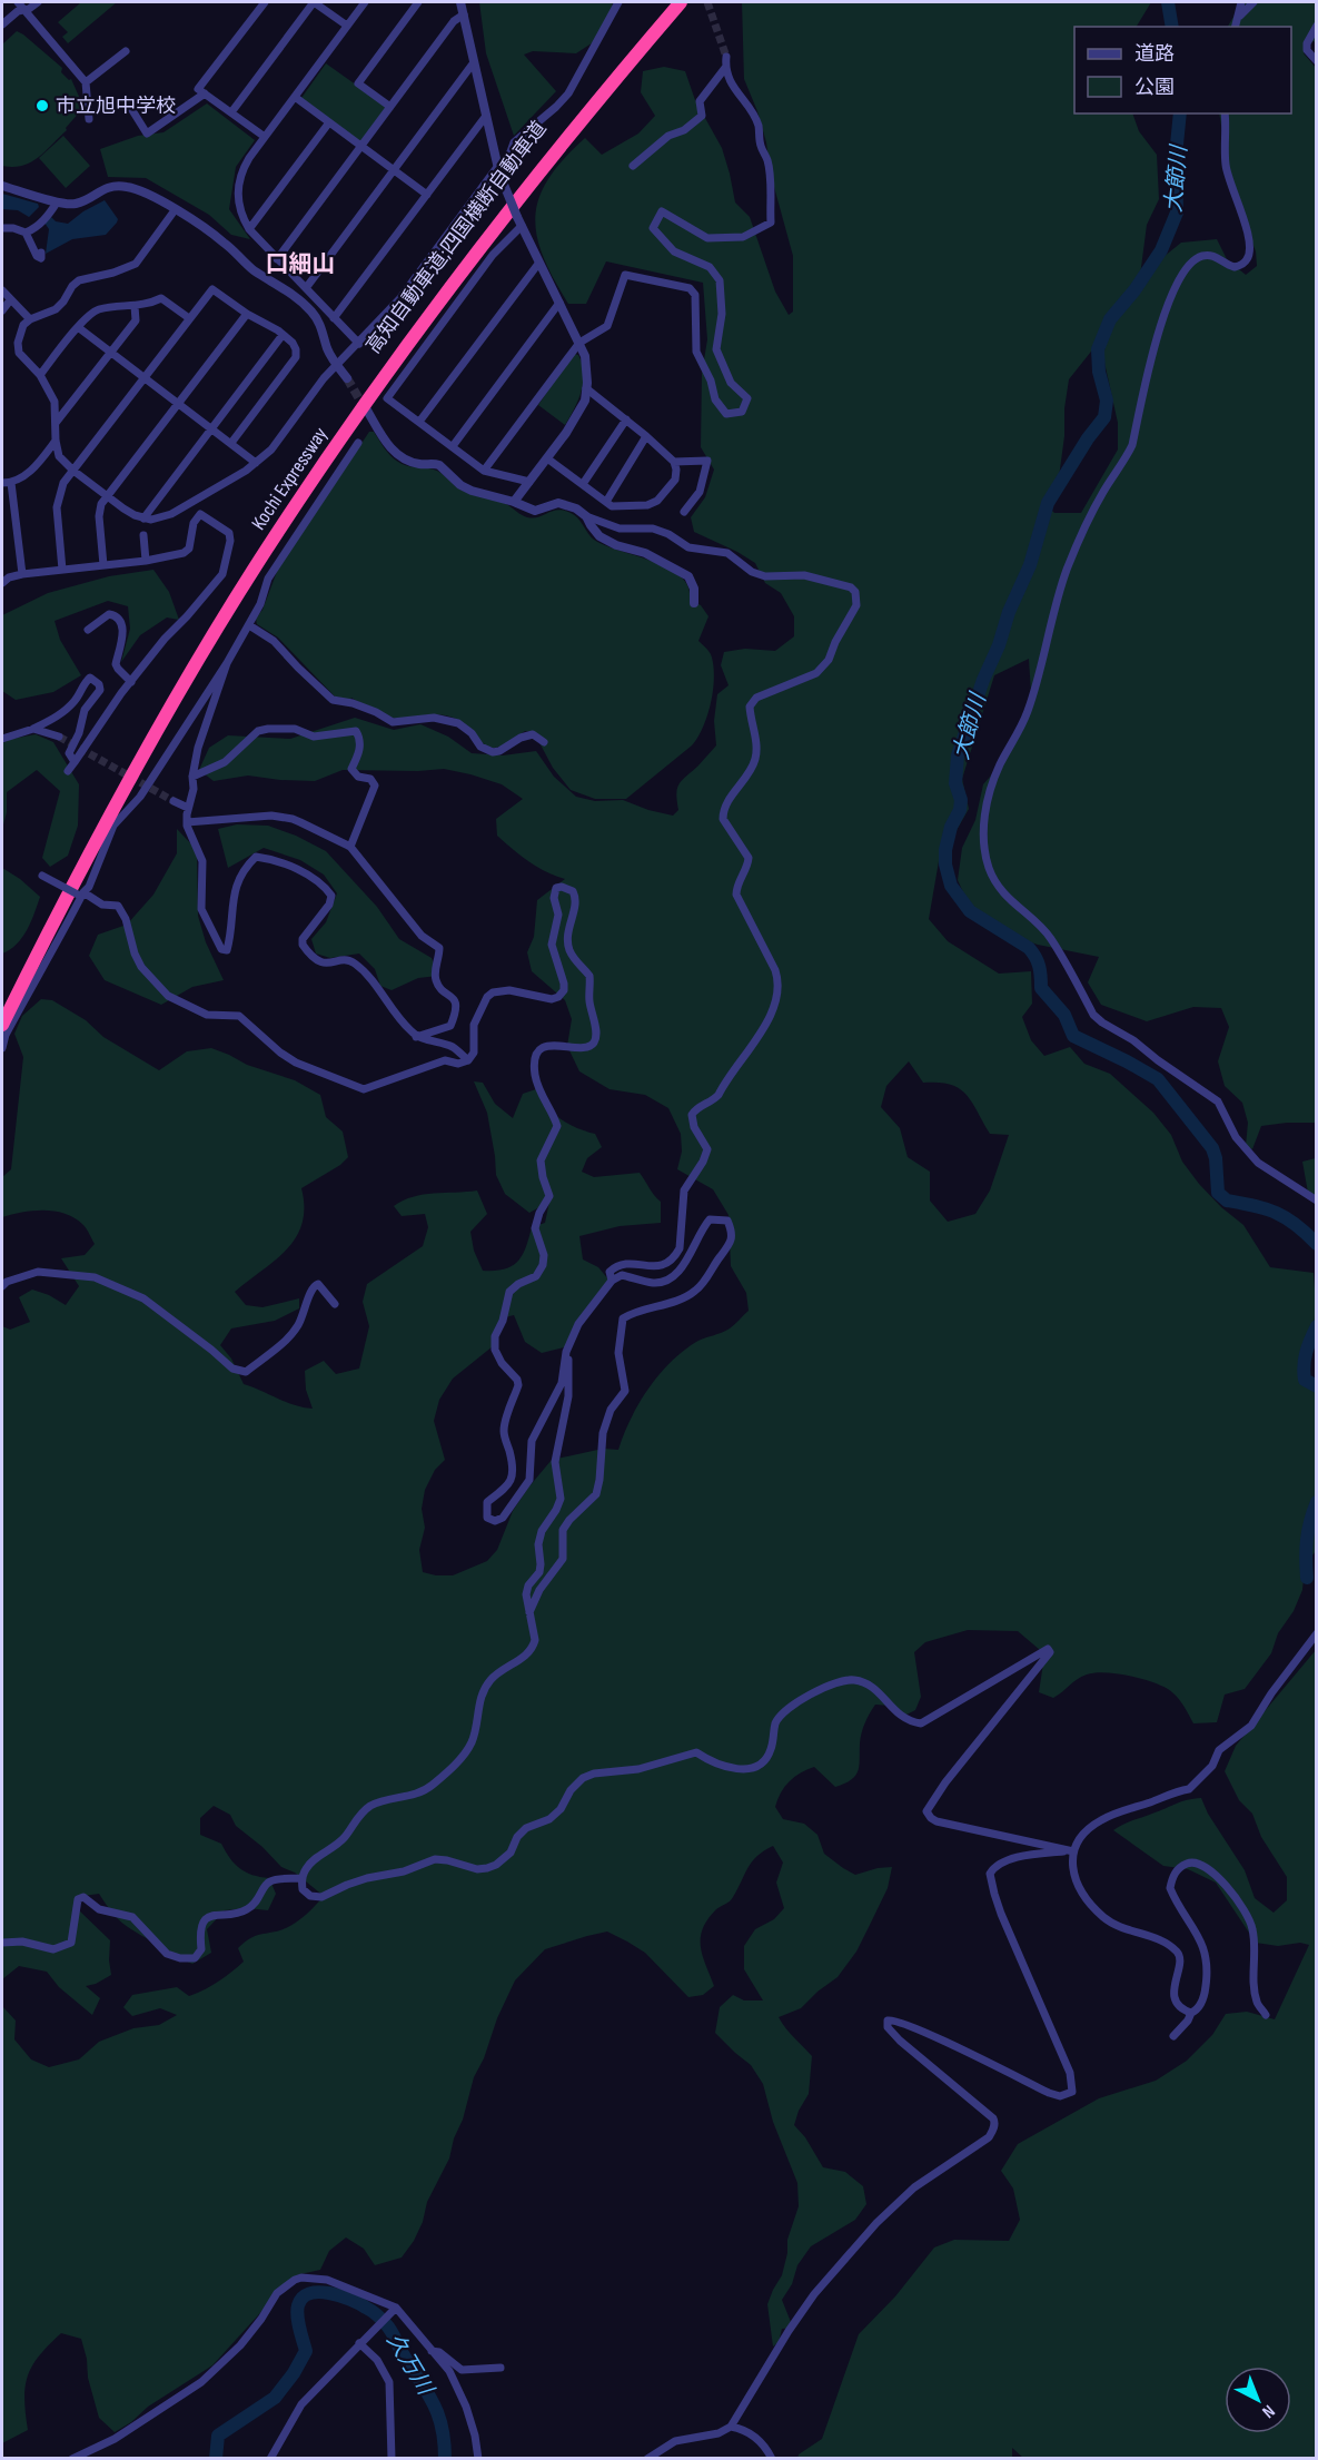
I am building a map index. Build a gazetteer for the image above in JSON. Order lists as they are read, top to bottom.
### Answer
{
  "streets": {
    "highway": ["高知自動車道;四国横断自動車道", "Kochi Expressway"]
  },
  "crossings": [
    ["高知自動車道;四国横断自動車道", "Kochi Expressway"]
  ],
  "districts": ["口細山"],
  "water": ["大節川", "久万川"],
  "places": ["市立旭中学校"],
  "legend": ["道路", "公園"],
  "north": "bottom right"
}
